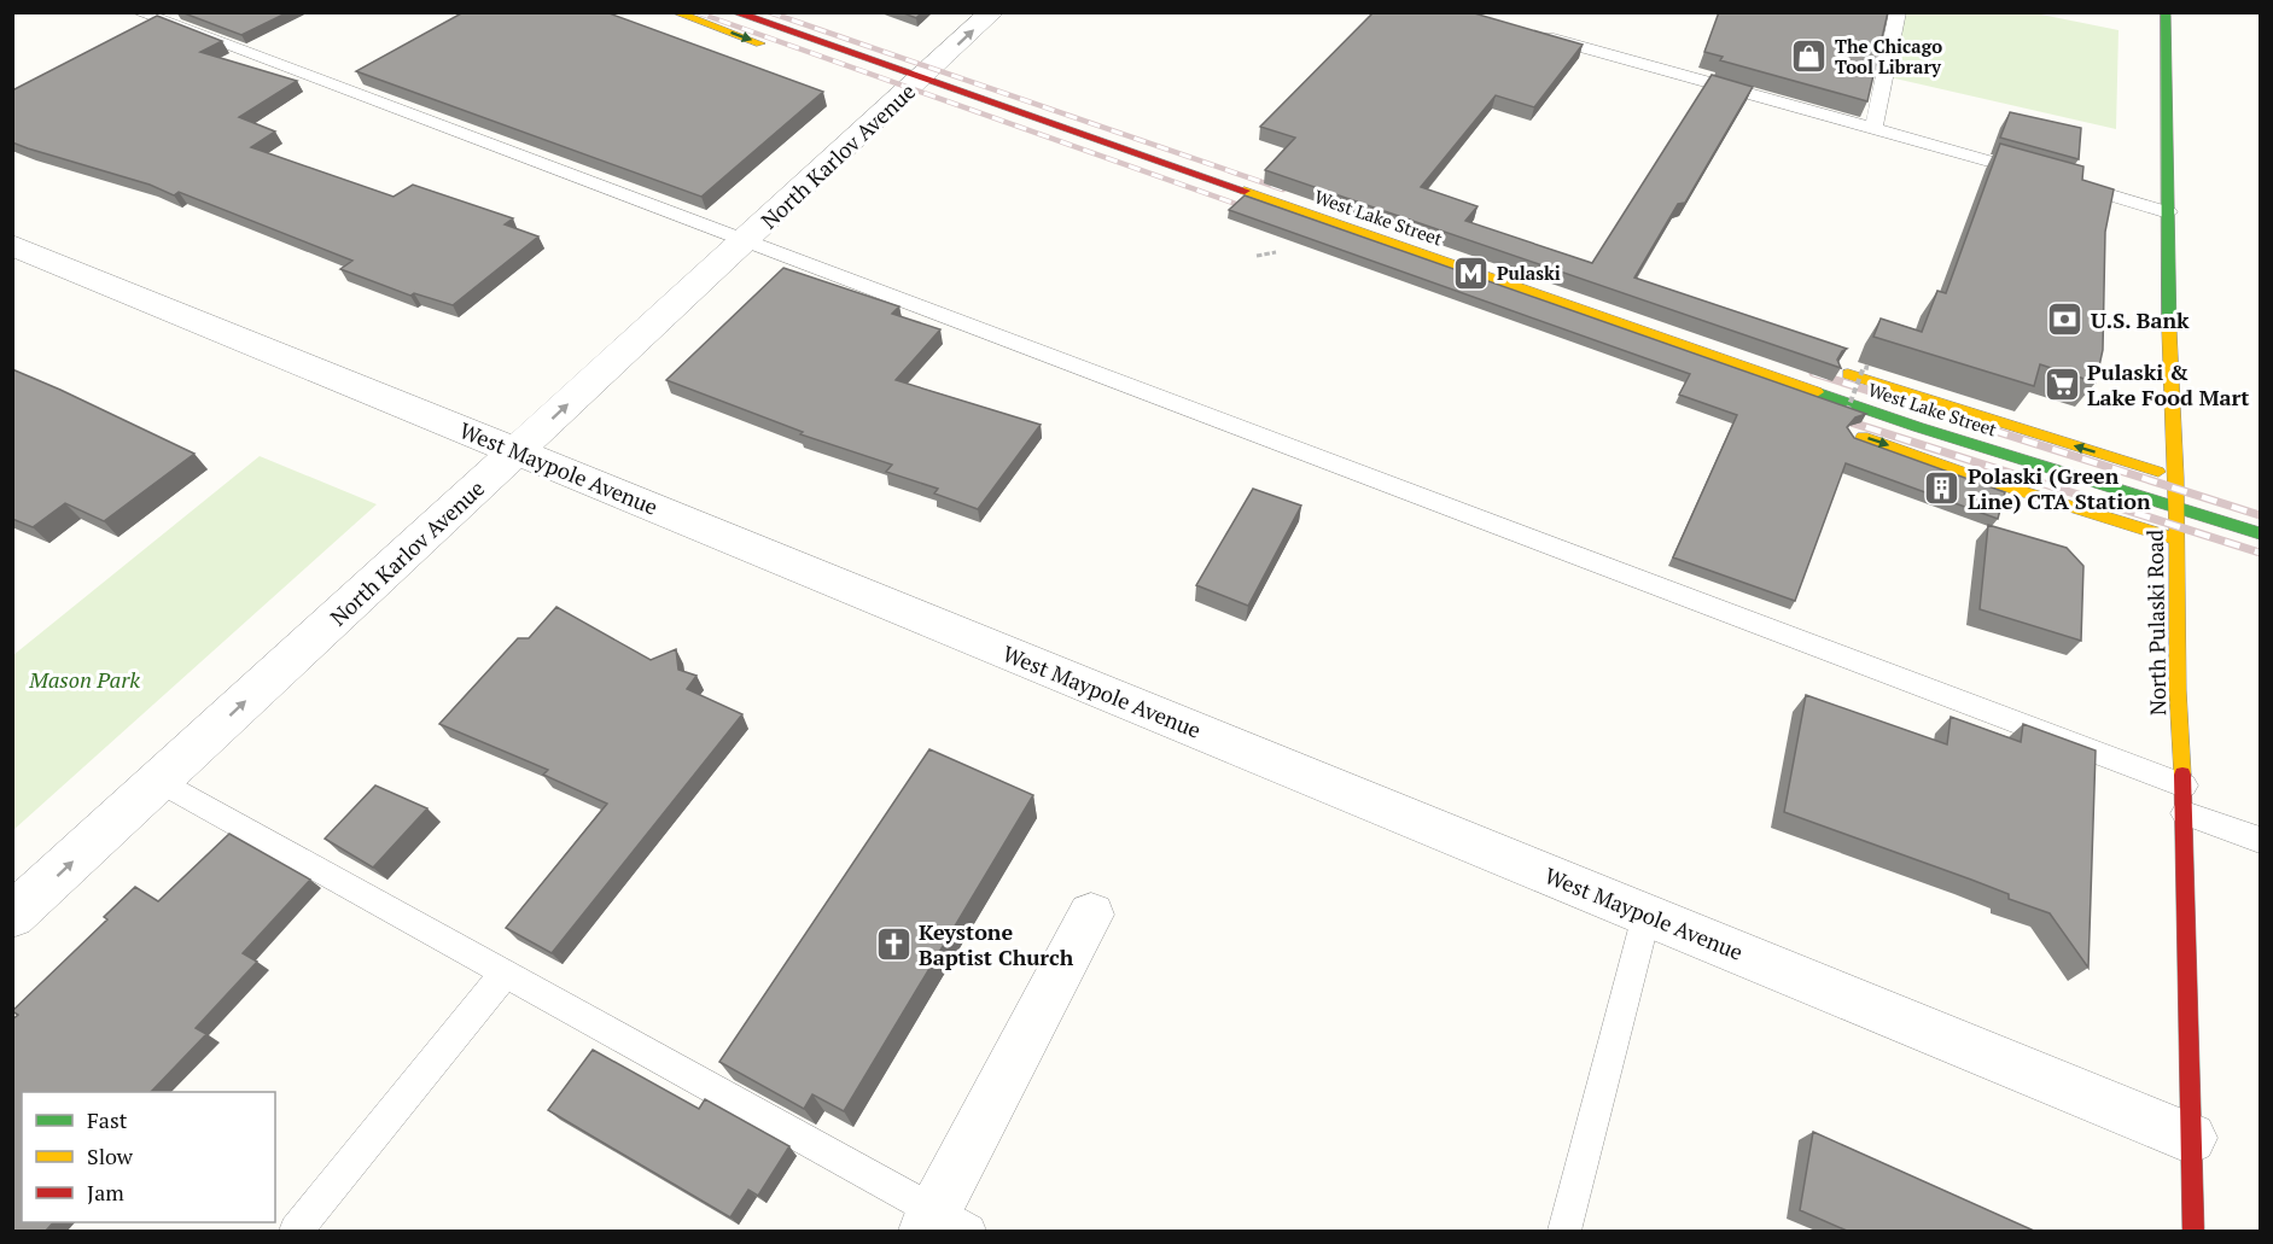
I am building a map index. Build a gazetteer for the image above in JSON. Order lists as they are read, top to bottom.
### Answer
{
  "streets": {
    "main road": ["West Lake Street", "North Pulaski Road"],
    "street": ["North Karlov Avenue", "West Maypole Avenue"]
  },
  "crossings": [
    ["North Karlov Avenue", "West Lake Street"],
    ["North Karlov Avenue", "West Maypole Avenue"],
    ["West Lake Street", "North Pulaski Road"],
    ["West Maypole Avenue", "North Pulaski Road"]
  ],
  "one_way": ["North Karlov Avenue"],
  "parks": ["Mason Park"],
  "places": {
    "shop": ["The Chicago Tool Library"],
    "metro station": ["Pulaski"],
    "bank": ["U.S. Bank"],
    "supermarket": ["Pulaski & Lake Food Mart"],
    "building": ["Polaski (Green Line) CTA Station"],
    "church": ["Keystone Baptist Church"]
  },
  "legend": ["Fast", "Slow", "Jam"]
}
